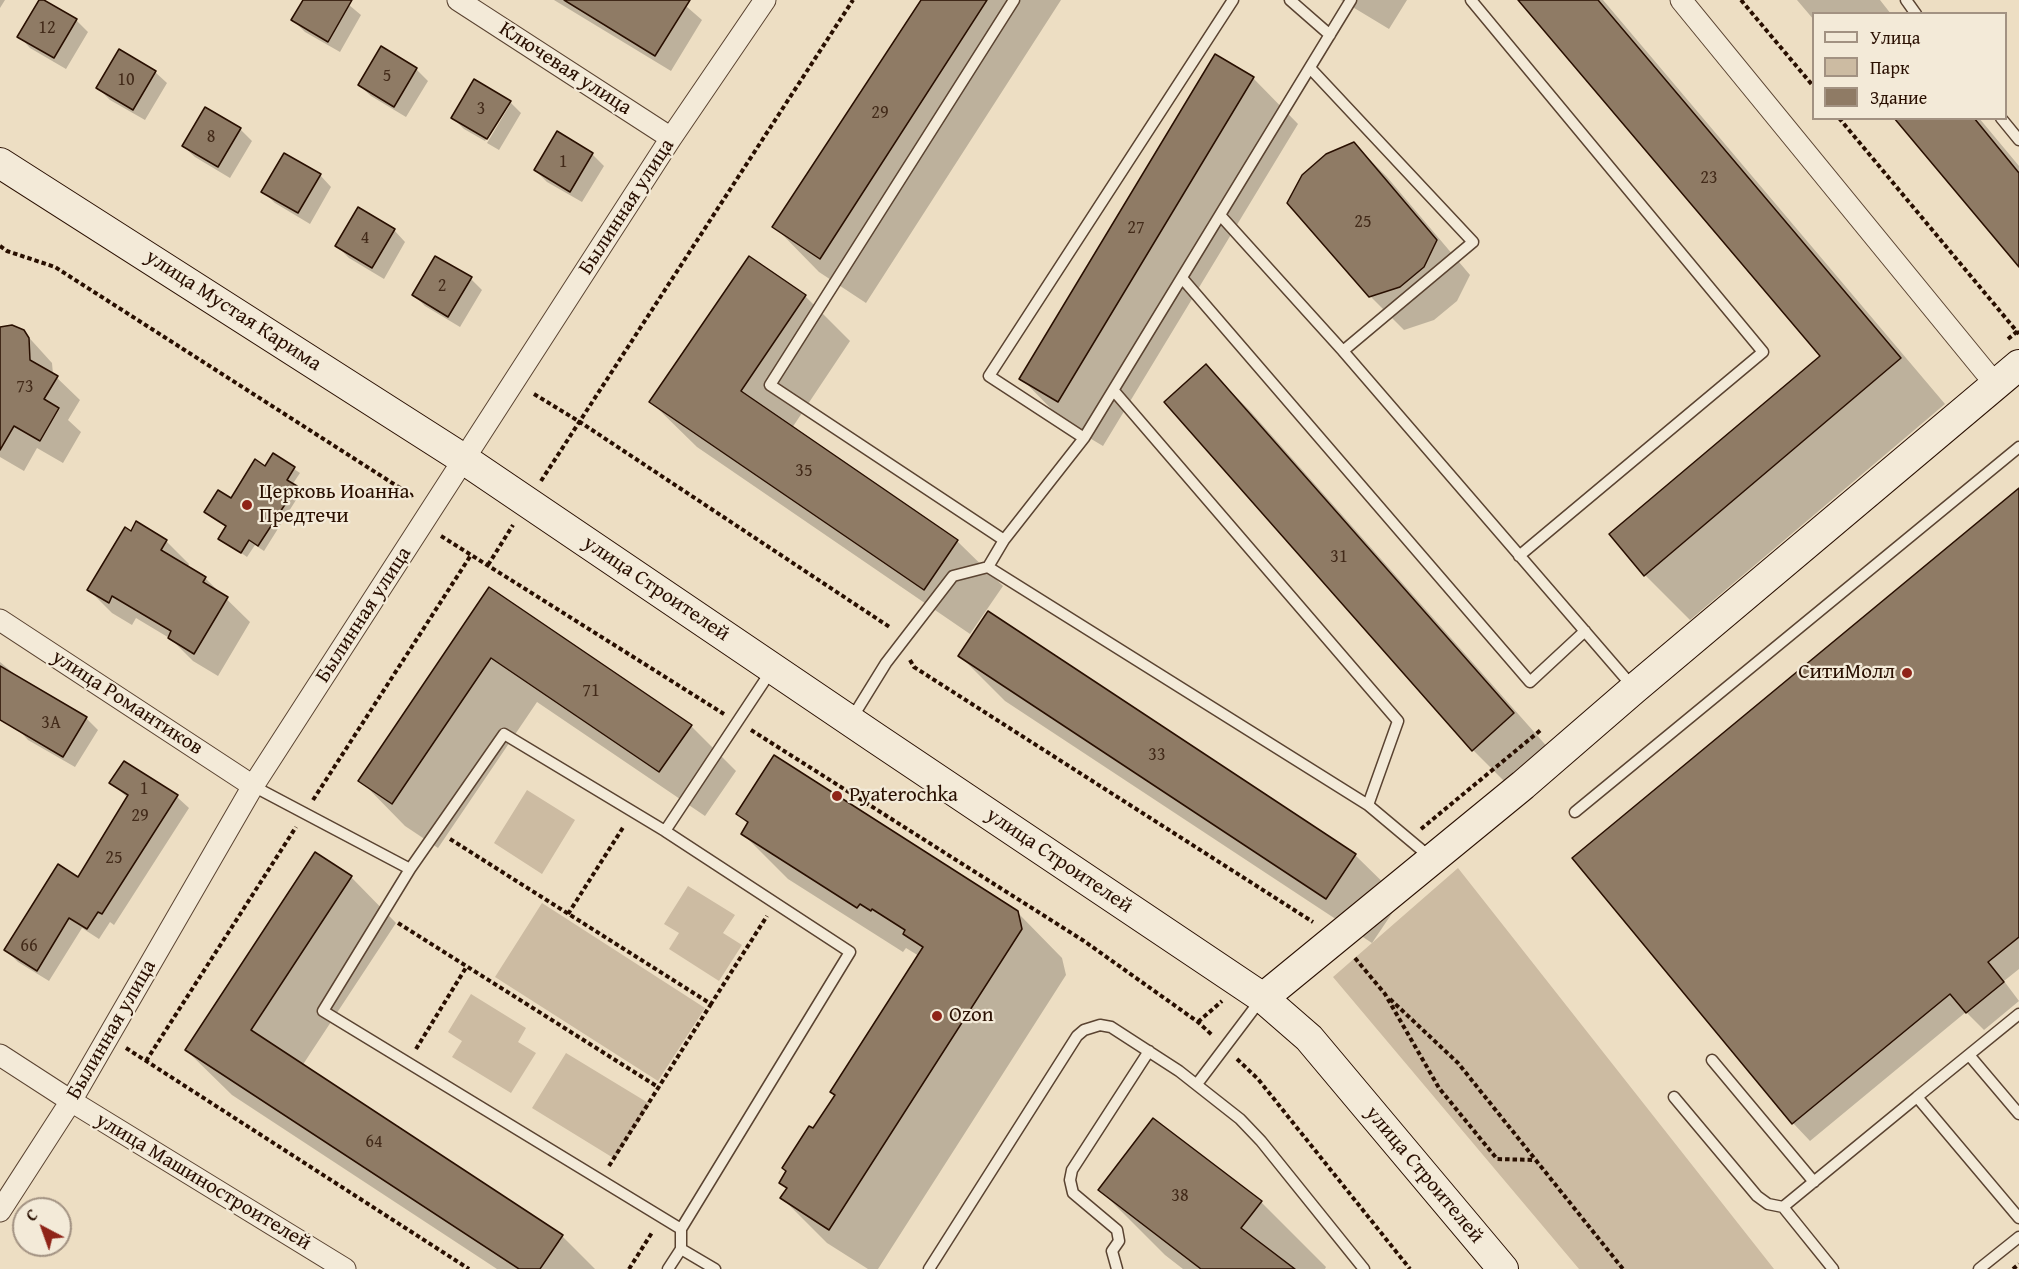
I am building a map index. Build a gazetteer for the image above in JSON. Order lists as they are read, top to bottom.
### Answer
{
  "streets": {
    "street": [
      "Ключевая улица",
      "Былинная улица",
      "улица Мустая Карима",
      "улица Строителей",
      "улица Романтиков",
      "улица Машиностроителей"
    ]
  },
  "crossings": [
    ["Ключевая улица", "Былинная улица"],
    ["Былинная улица", "улица Мустая Карима"],
    ["Былинная улица", "улица Строителей"],
    ["Былинная улица", "улица Романтиков"],
    ["Былинная улица", "улица Машиностроителей"],
    ["улица Мустая Карима", "улица Строителей"]
  ],
  "places": [
    "Церковь Иоанна Предтечи",
    "СитиМолл",
    "Pyaterochka",
    "Ozon"
  ],
  "house_numbers": [
    "12",
    "5",
    "10",
    "3",
    "29",
    "8",
    "1",
    "23",
    "25",
    "27",
    "4",
    "2",
    "73",
    "35",
    "31",
    "71",
    "3А",
    "33",
    "1",
    "29",
    "25",
    "66",
    "64",
    "38"
  ],
  "legend": ["Улица", "Парк", "Здание"],
  "north": "top left"
}
